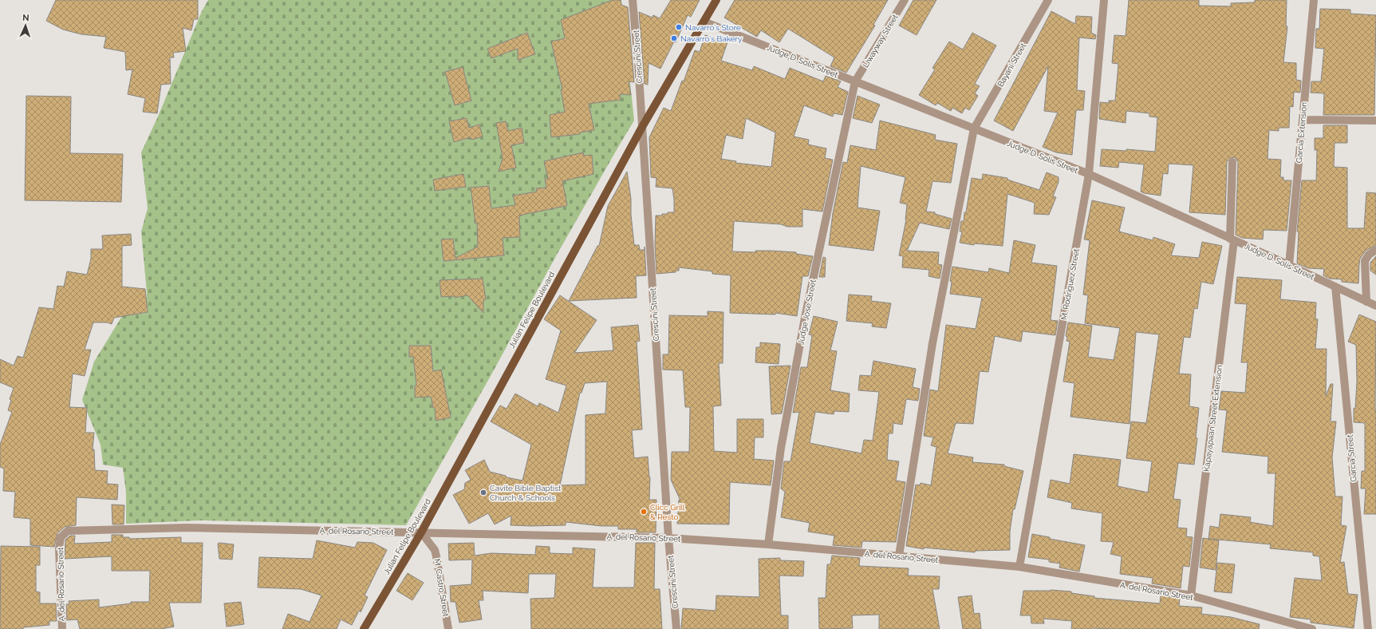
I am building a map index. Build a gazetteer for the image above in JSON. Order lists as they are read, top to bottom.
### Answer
{
  "streets": {
    "main road": ["Julian Felipe Boulevard"],
    "street": [
      "Liwayway Street",
      "Crescini Street",
      "Judge D. Solis Street",
      "Bayani Street",
      "Garcia Extension",
      "M. Rodriguez Street",
      "Judge Jose Street",
      "Kapayapaan Street Extension",
      "Garcia Street",
      "A. del Rosario Street",
      "M. Castro Street"
    ]
  },
  "crossings": [
    ["Liwayway Street", "Judge D. Solis Street"],
    ["Liwayway Street", "Judge Jose Street"],
    ["Crescini Street", "Julian Felipe Boulevard"],
    ["Crescini Street", "A. del Rosario Street"],
    ["Judge D. Solis Street", "Bayani Street"],
    ["Judge D. Solis Street", "Garcia Extension"],
    ["Judge D. Solis Street", "M. Rodriguez Street"],
    ["Judge D. Solis Street", "Julian Felipe Boulevard"],
    ["Judge D. Solis Street", "Judge Jose Street"],
    ["Judge D. Solis Street", "Kapayapaan Street Extension"],
    ["Judge D. Solis Street", "Garcia Street"],
    ["Bayani Street", "A. del Rosario Street"],
    ["M. Rodriguez Street", "A. del Rosario Street"],
    ["Julian Felipe Boulevard", "A. del Rosario Street"],
    ["Julian Felipe Boulevard", "M. Castro Street"],
    ["Judge Jose Street", "A. del Rosario Street"],
    ["Kapayapaan Street Extension", "A. del Rosario Street"],
    ["A. del Rosario Street", "M. Castro Street"]
  ],
  "places": [
    "Navarro's Store",
    "Navarro's Bakery",
    "Cavite Bible Baptist Church & Schools",
    "Clicc Grill & Resto"
  ],
  "north": "top"
}
